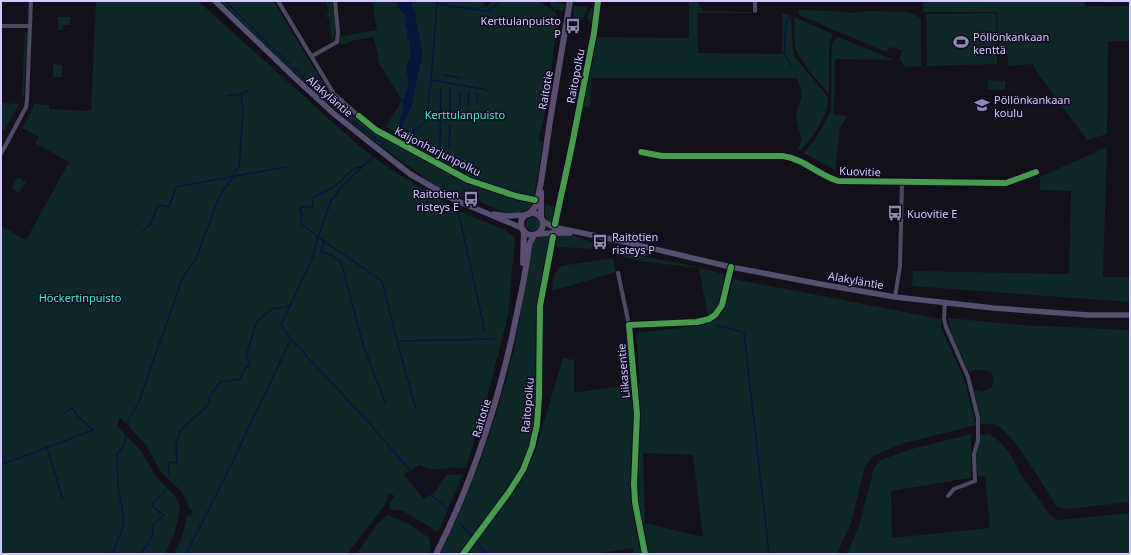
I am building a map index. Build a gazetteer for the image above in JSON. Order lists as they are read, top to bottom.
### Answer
{
  "streets": {
    "main road": ["Raitotie", "Alakyläntie"],
    "street": ["Kuovitie", "Liikasentie"],
    "cycle path": ["Raitopolku", "Kaijonharjunpolku"]
  },
  "crossings": [
    ["Raitotie", "Alakyläntie"]
  ],
  "parks": ["Kerttulanpuisto", "Höckertinpuisto"],
  "places": {
    "bus stop": [
      "Kerttulanpuisto P",
      "Raitotien risteys E",
      "Kuovitie E",
      "Raitotien risteys P"
    ],
    "sports": ["Pöllönkankaan kenttä"],
    "school or university": ["Pöllönkankaan koulu"]
  }
}
